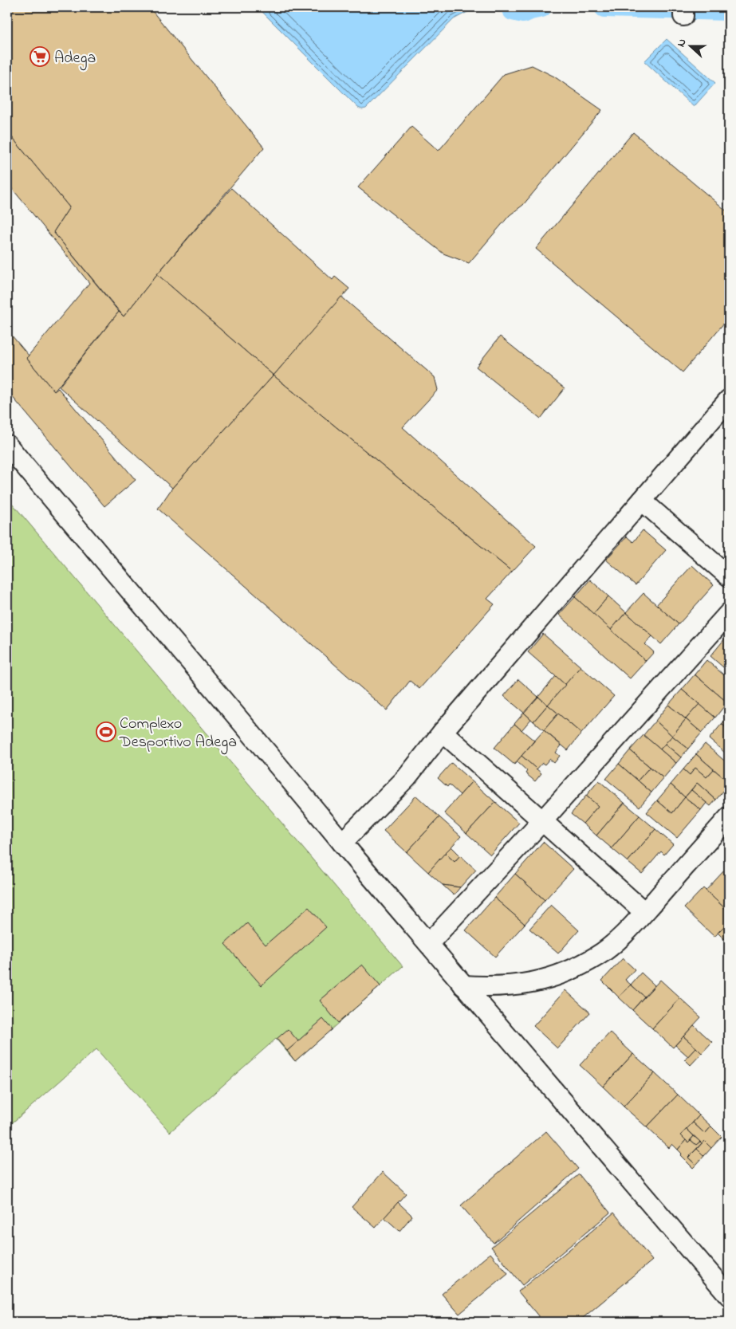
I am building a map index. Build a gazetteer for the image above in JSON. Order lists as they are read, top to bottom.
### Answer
{
  "places": {
    "supermarket": ["Adega"],
    "sports": ["Complexo Desportivo Adega"]
  },
  "north": "left"
}
